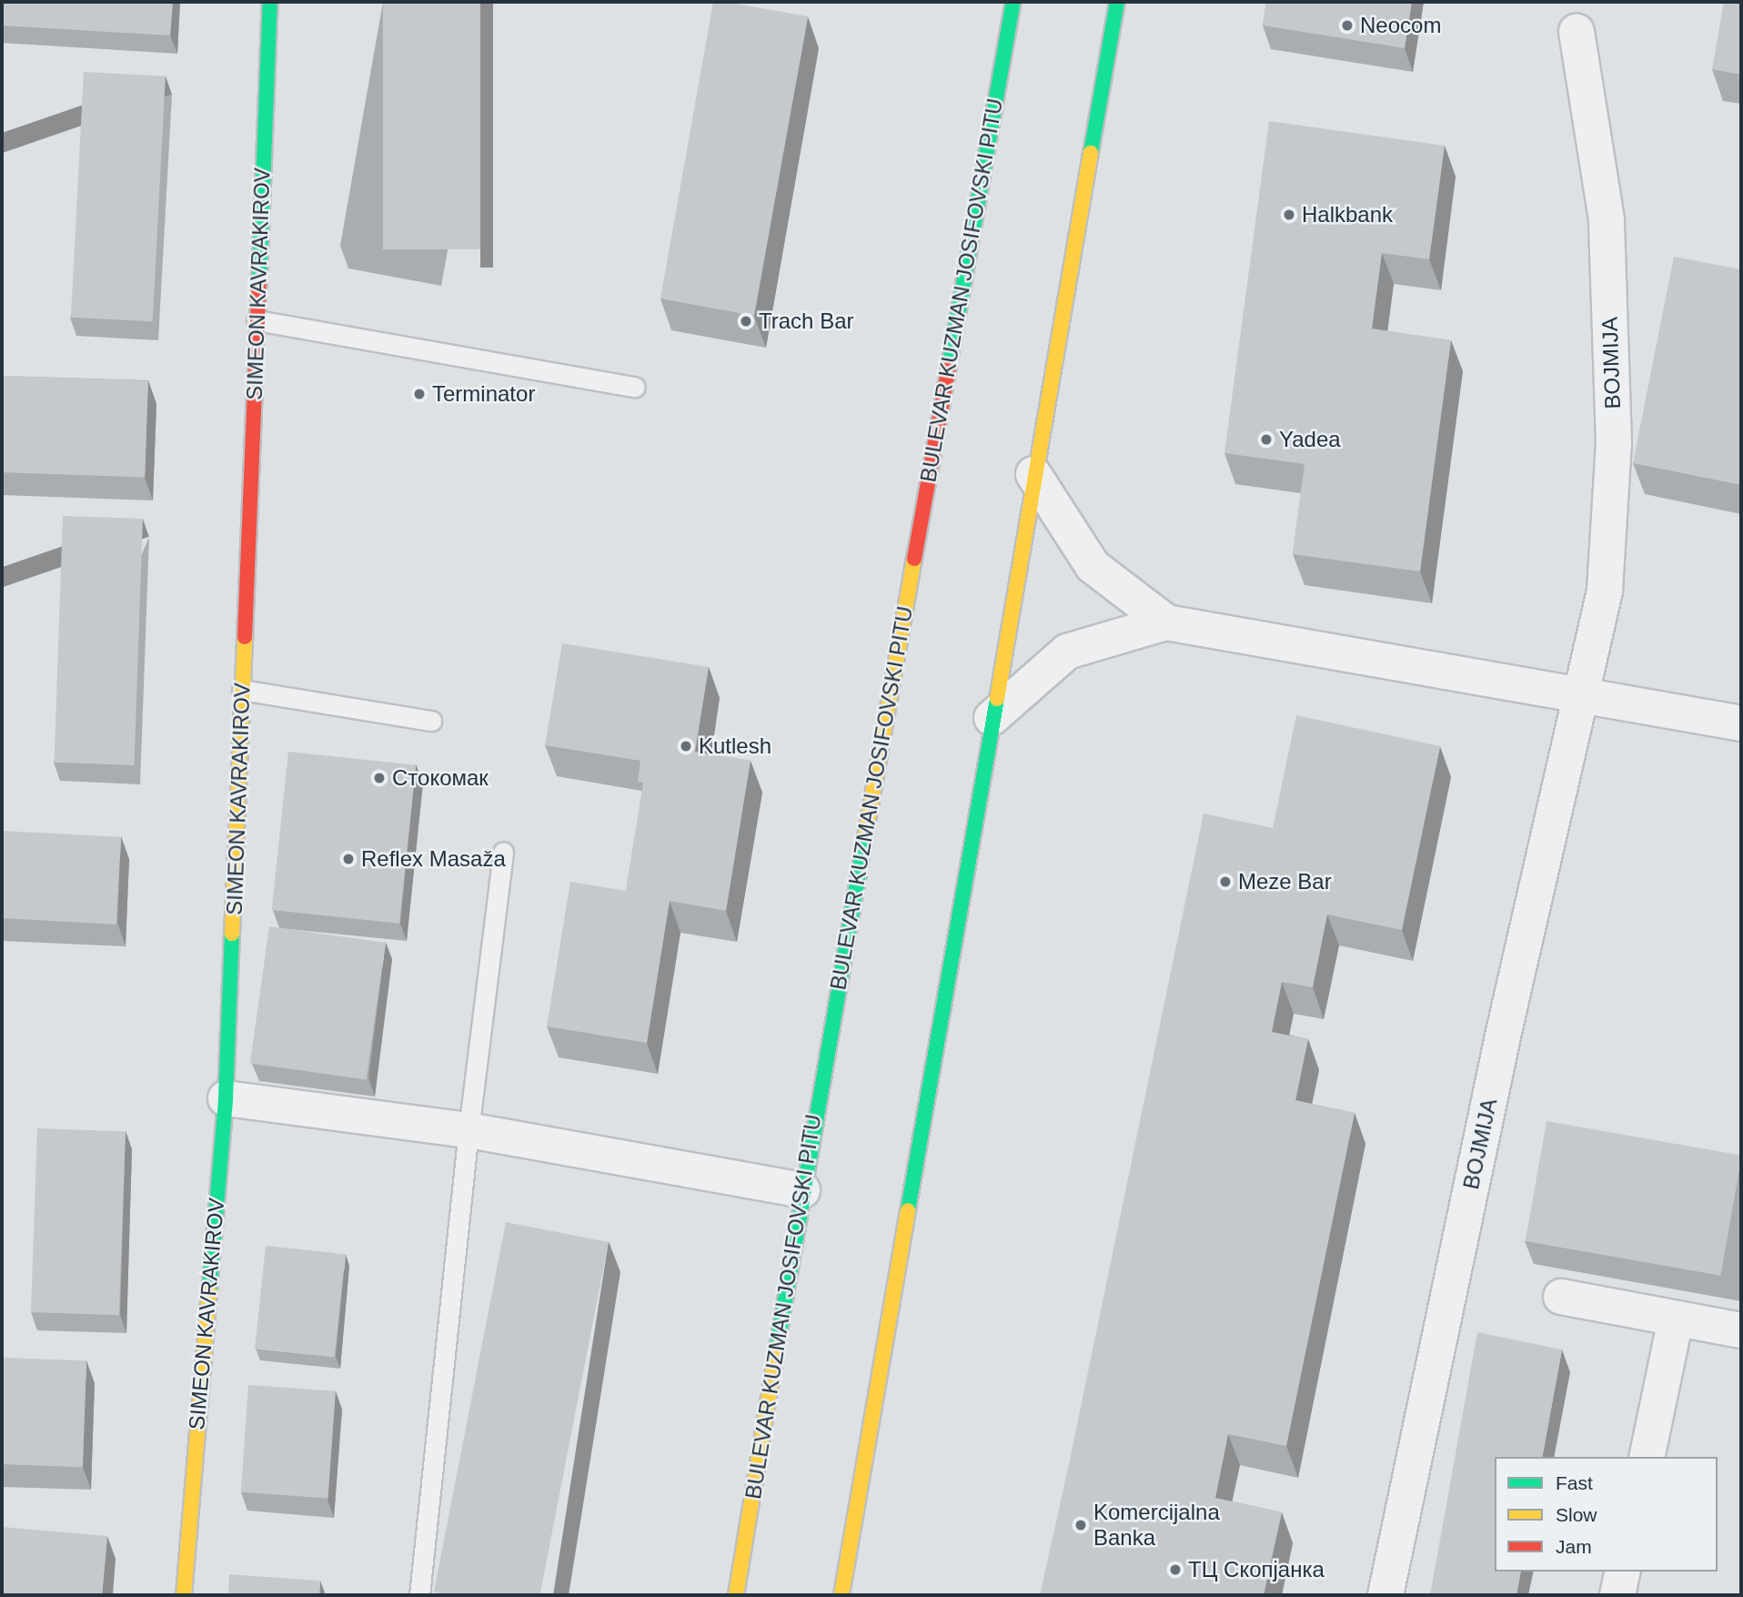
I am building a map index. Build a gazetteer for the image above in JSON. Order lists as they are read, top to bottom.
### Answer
{
  "streets": {
    "street": ["SIMEON KAVRAKIROV", "BULEVAR KUZMAN JOSIFOVSKI PITU", "BOJMIJA"]
  },
  "places": [
    "Neocom",
    "Halkbank",
    "Trach Bar",
    "Terminator",
    "Yadea",
    "Kutlesh",
    "Стокомак",
    "Reflex Masaža",
    "Meze Bar",
    "Komercijalna Banka",
    "ТЦ Скопјанка"
  ],
  "legend": ["Fast", "Slow", "Jam"]
}
